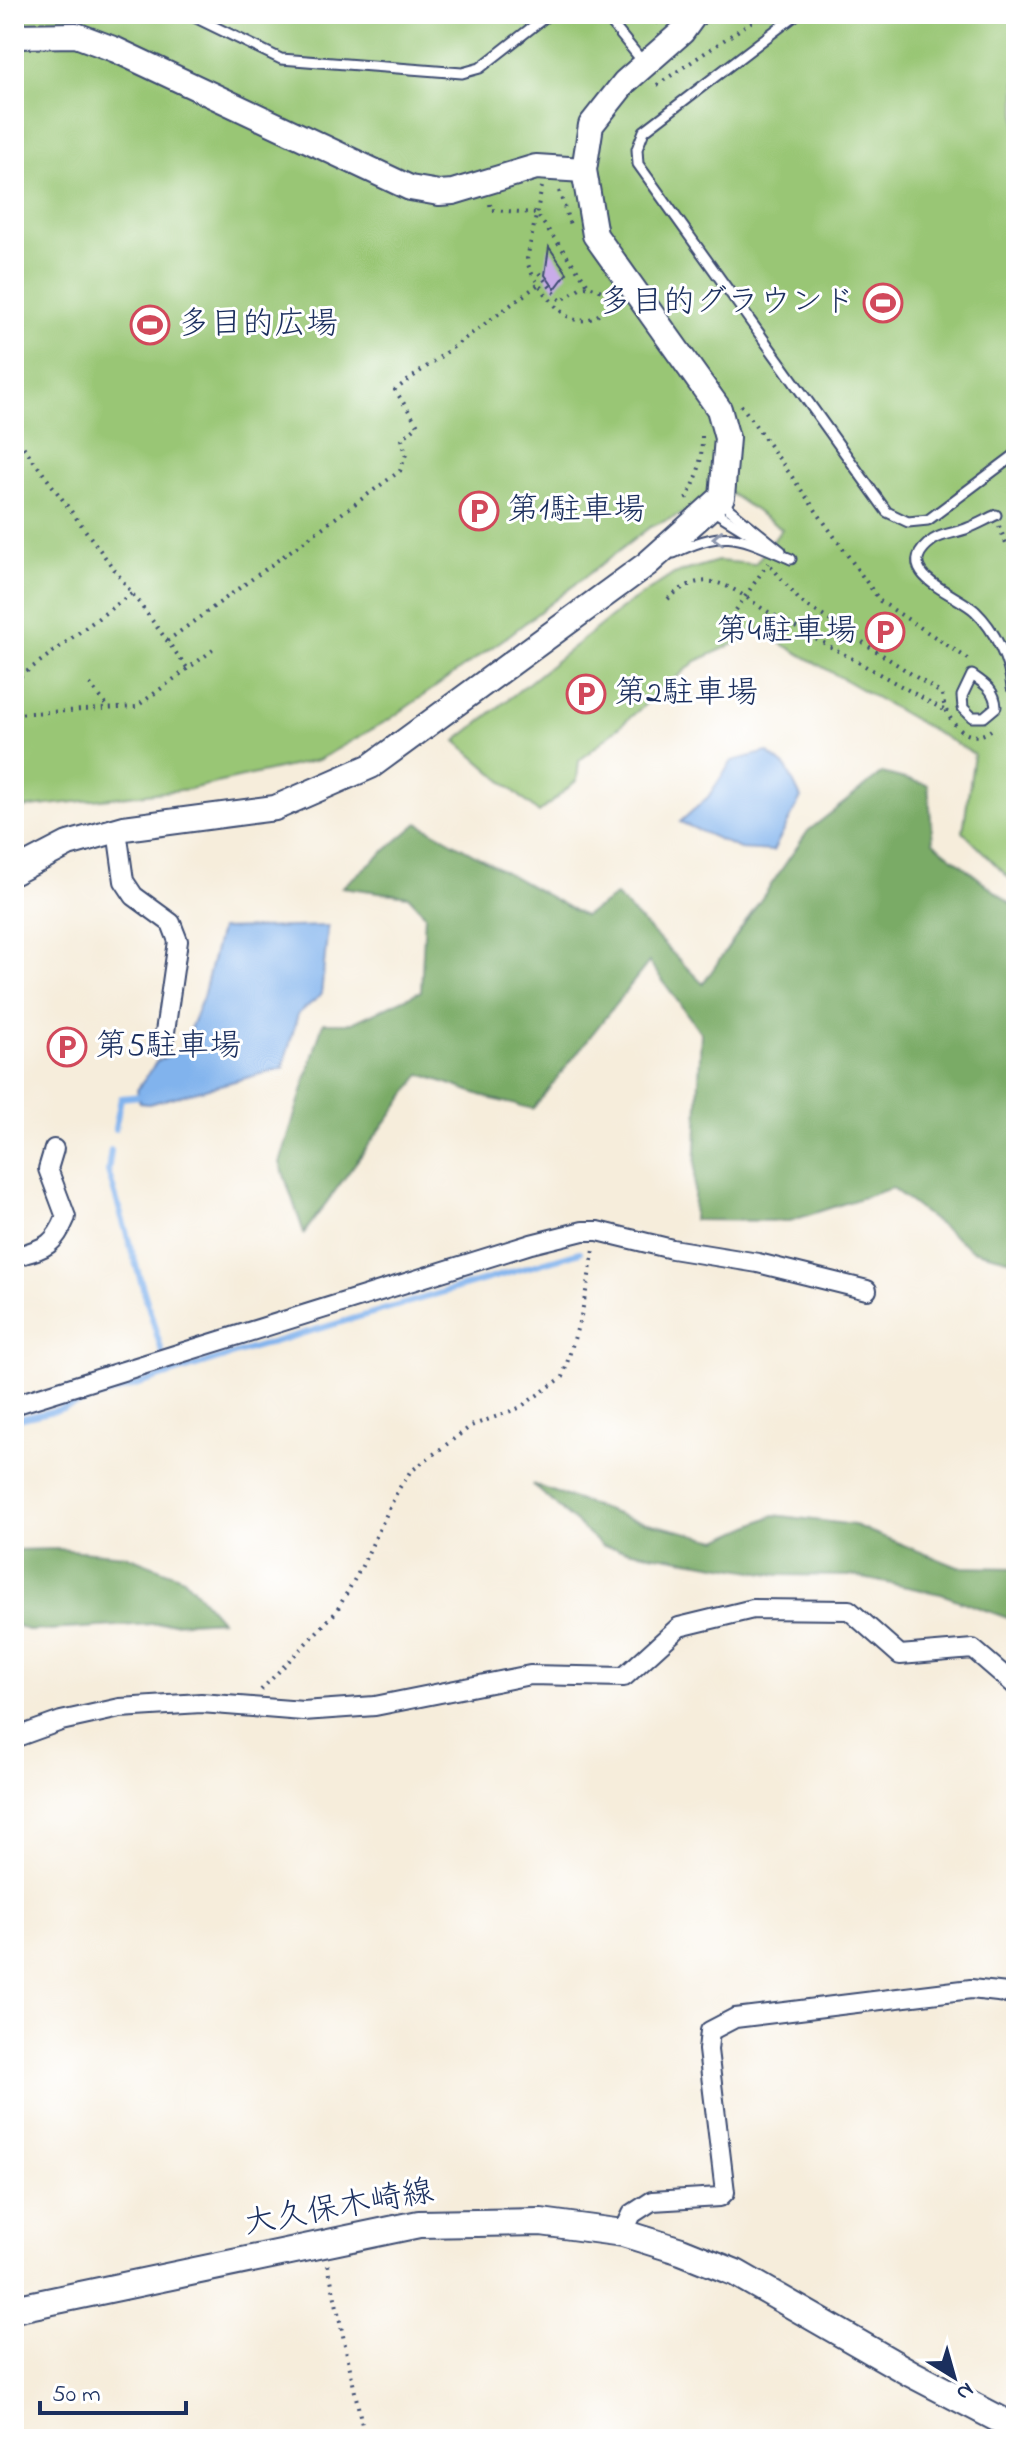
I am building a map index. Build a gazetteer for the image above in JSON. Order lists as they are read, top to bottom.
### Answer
{
  "streets": {
    "main road": ["大久保木崎線"]
  },
  "places": {
    "sports": ["多目的グラウンド", "多目的広場"],
    "parking": [
      "第1駐車場",
      "第4駐車場",
      "第2駐車場",
      "第5駐車場"
    ]
  },
  "scale_bar": "50 m",
  "north": "bottom right"
}
